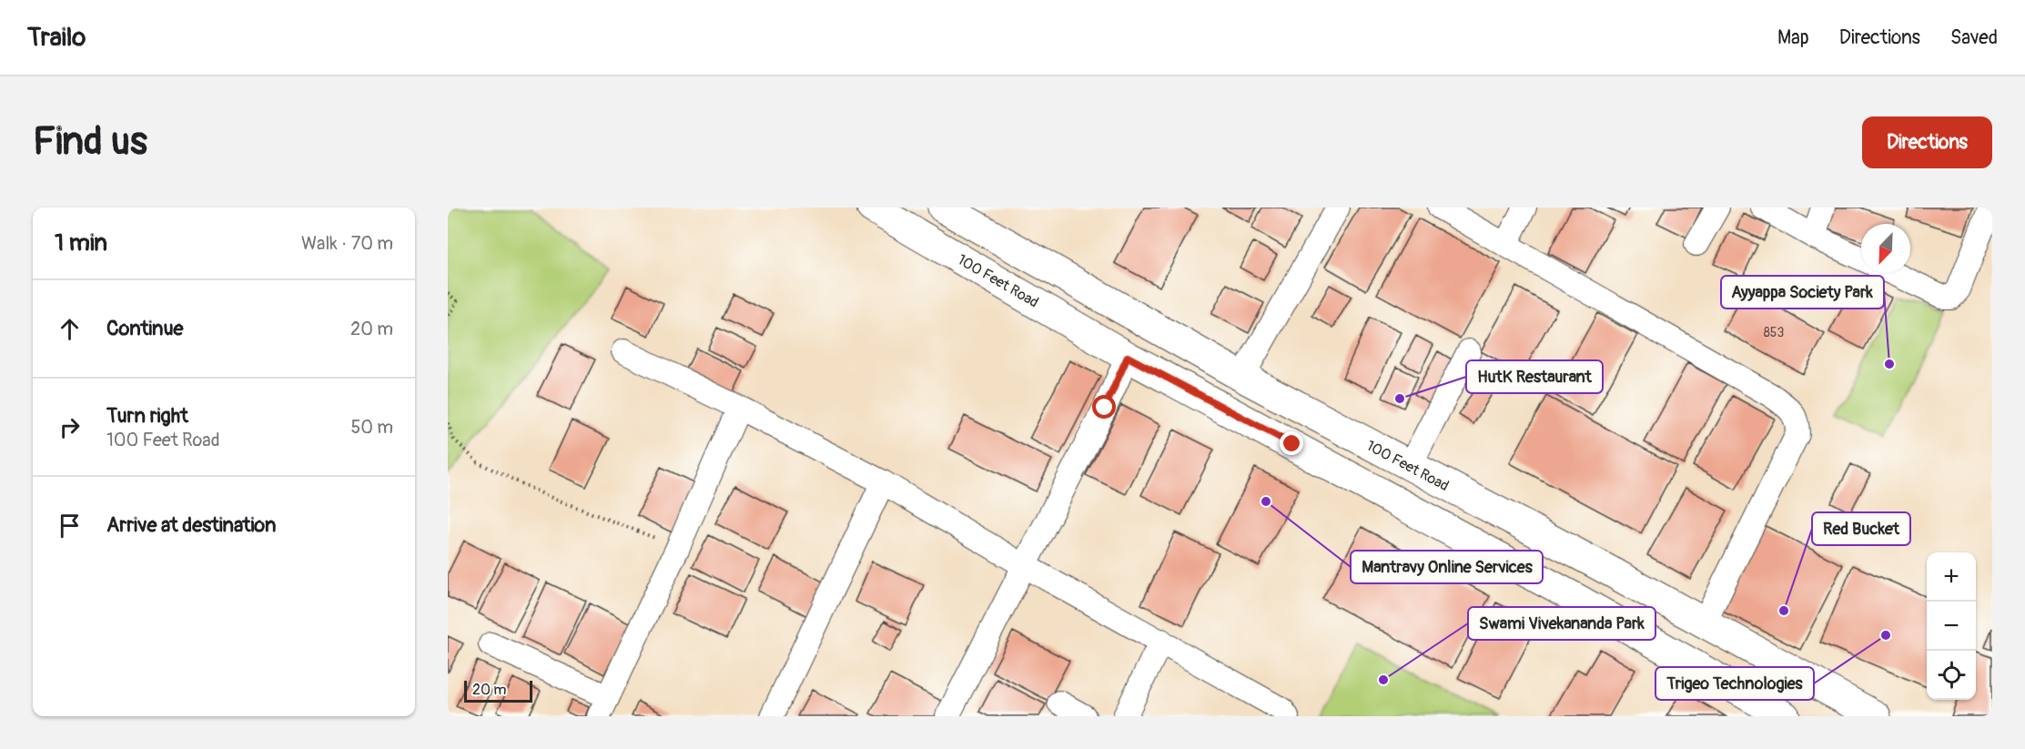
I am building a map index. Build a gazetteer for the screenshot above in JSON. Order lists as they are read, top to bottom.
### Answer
{
  "streets": {
    "main road": ["100 Feet Road"]
  },
  "places": [
    "Ayyappa Society Park",
    "HutK Restaurant",
    "Mantravy Online Services",
    "Red Bucket",
    "Trigeo Technologies",
    "Swami Vivekananda Park"
  ],
  "house_numbers": ["853"],
  "scale_bar": "20 m",
  "north": "bottom left",
  "page": {
    "header": "Trailo",
    "nav": ["Map", "Directions", "Saved"],
    "buttons": "Directions",
    "title": "Find us",
    "heading": ["1 min", "Walk · 70 m"],
    "list": [
      ["Continue", "20 m"],
      ["Turn right", "100 Feet Road", "50 m"],
      "Arrive at destination"
    ],
    "map_buttons": ["+", "−"],
    "scale": "20 m"
  }
}
